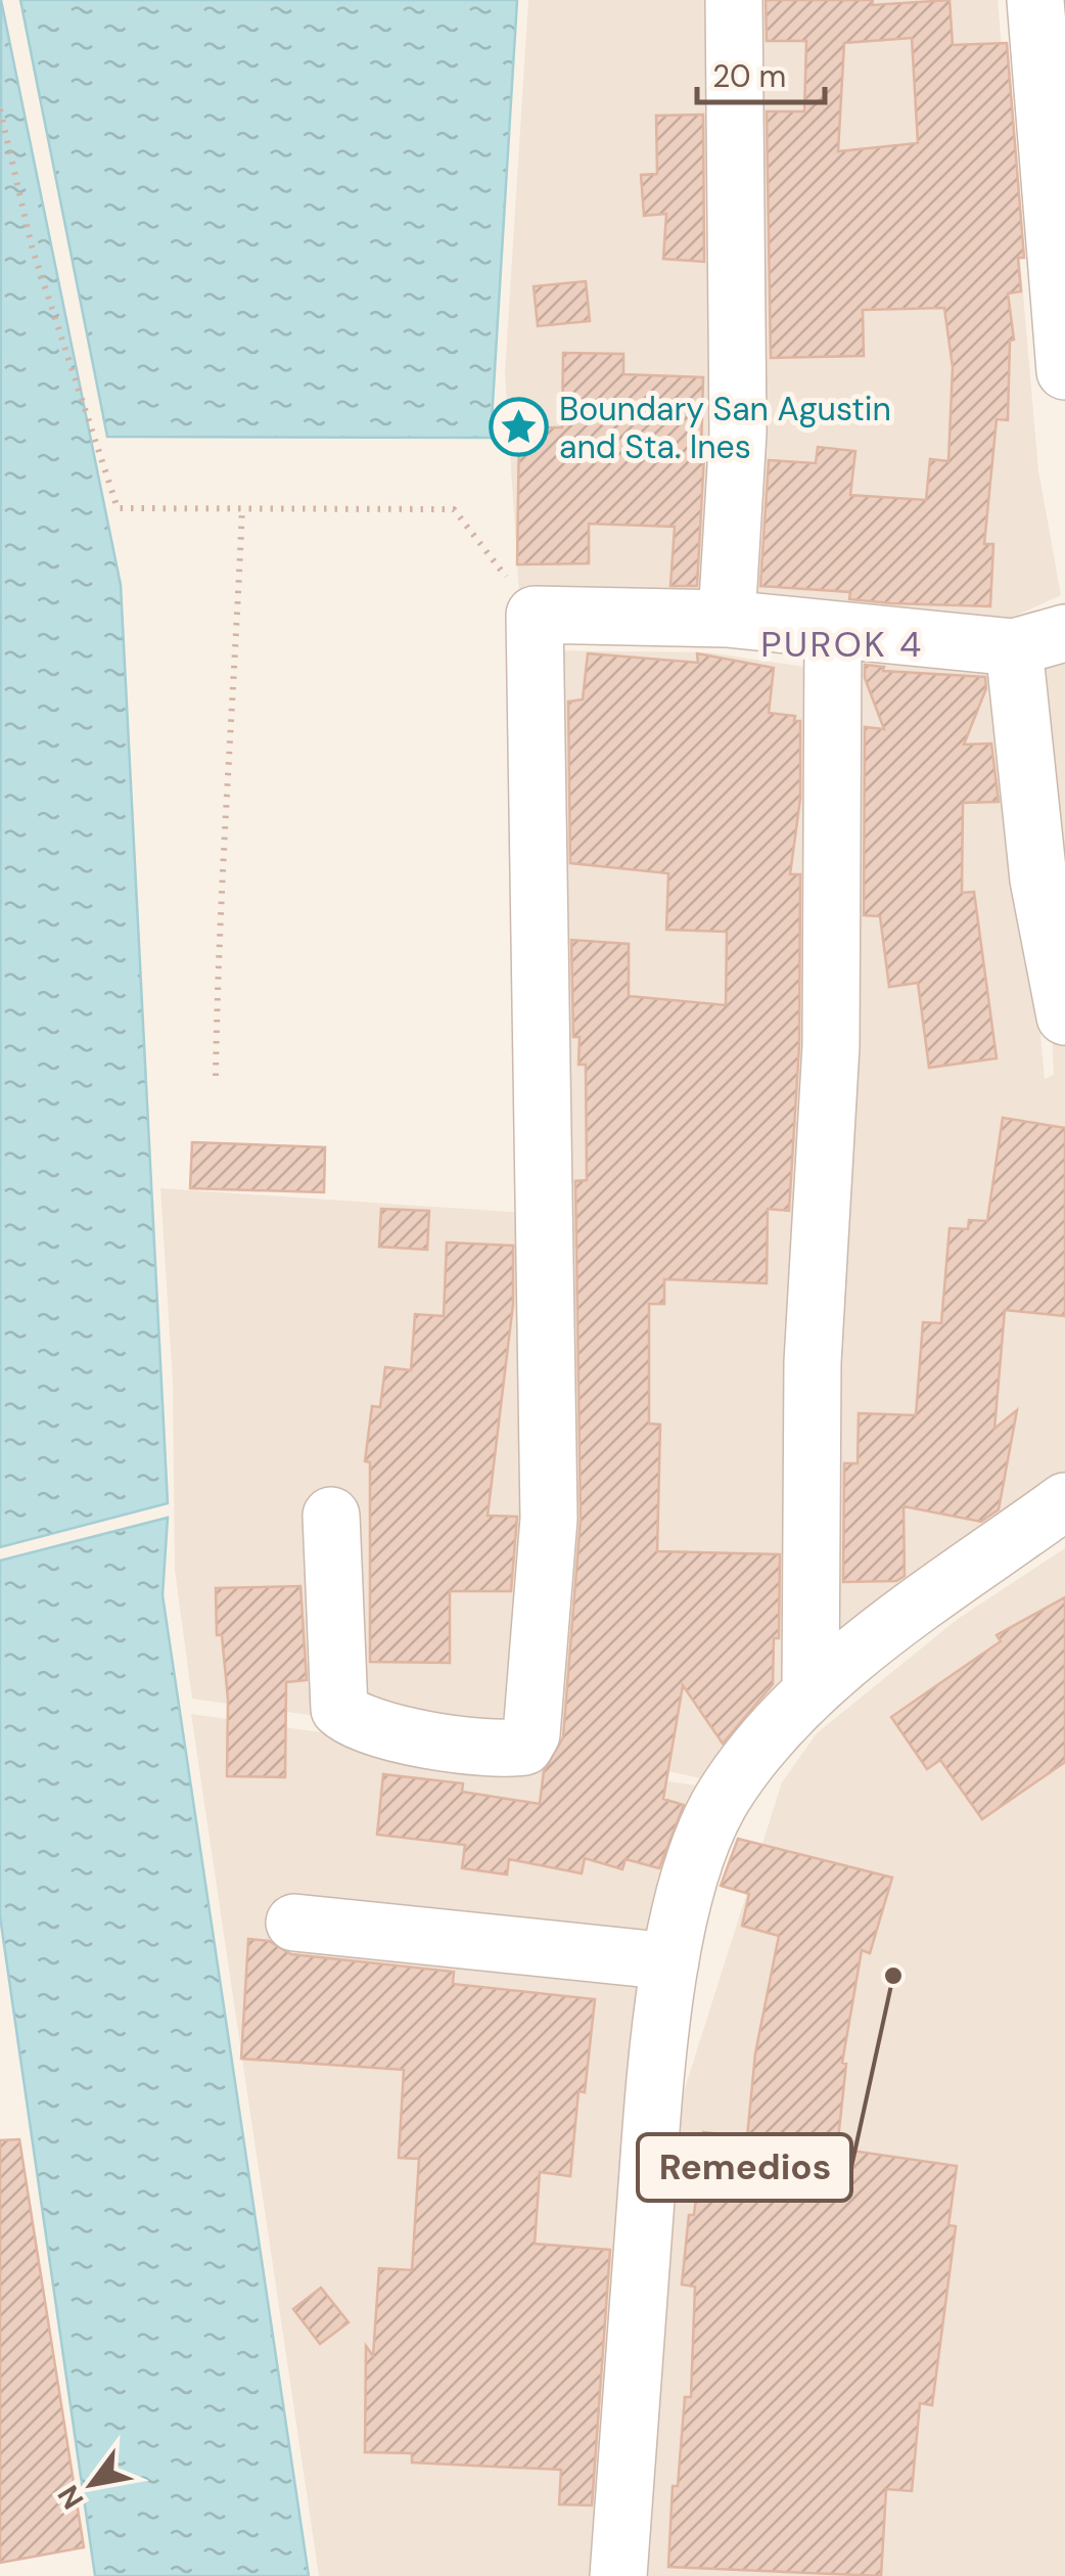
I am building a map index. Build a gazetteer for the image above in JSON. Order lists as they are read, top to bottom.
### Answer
{
  "districts": ["PUROK 4"],
  "places": {
    "place": ["Boundary San Agustin and Sta. Ines"],
    "other": ["Remedios"]
  },
  "scale_bar": "20 m",
  "north": "bottom left"
}
